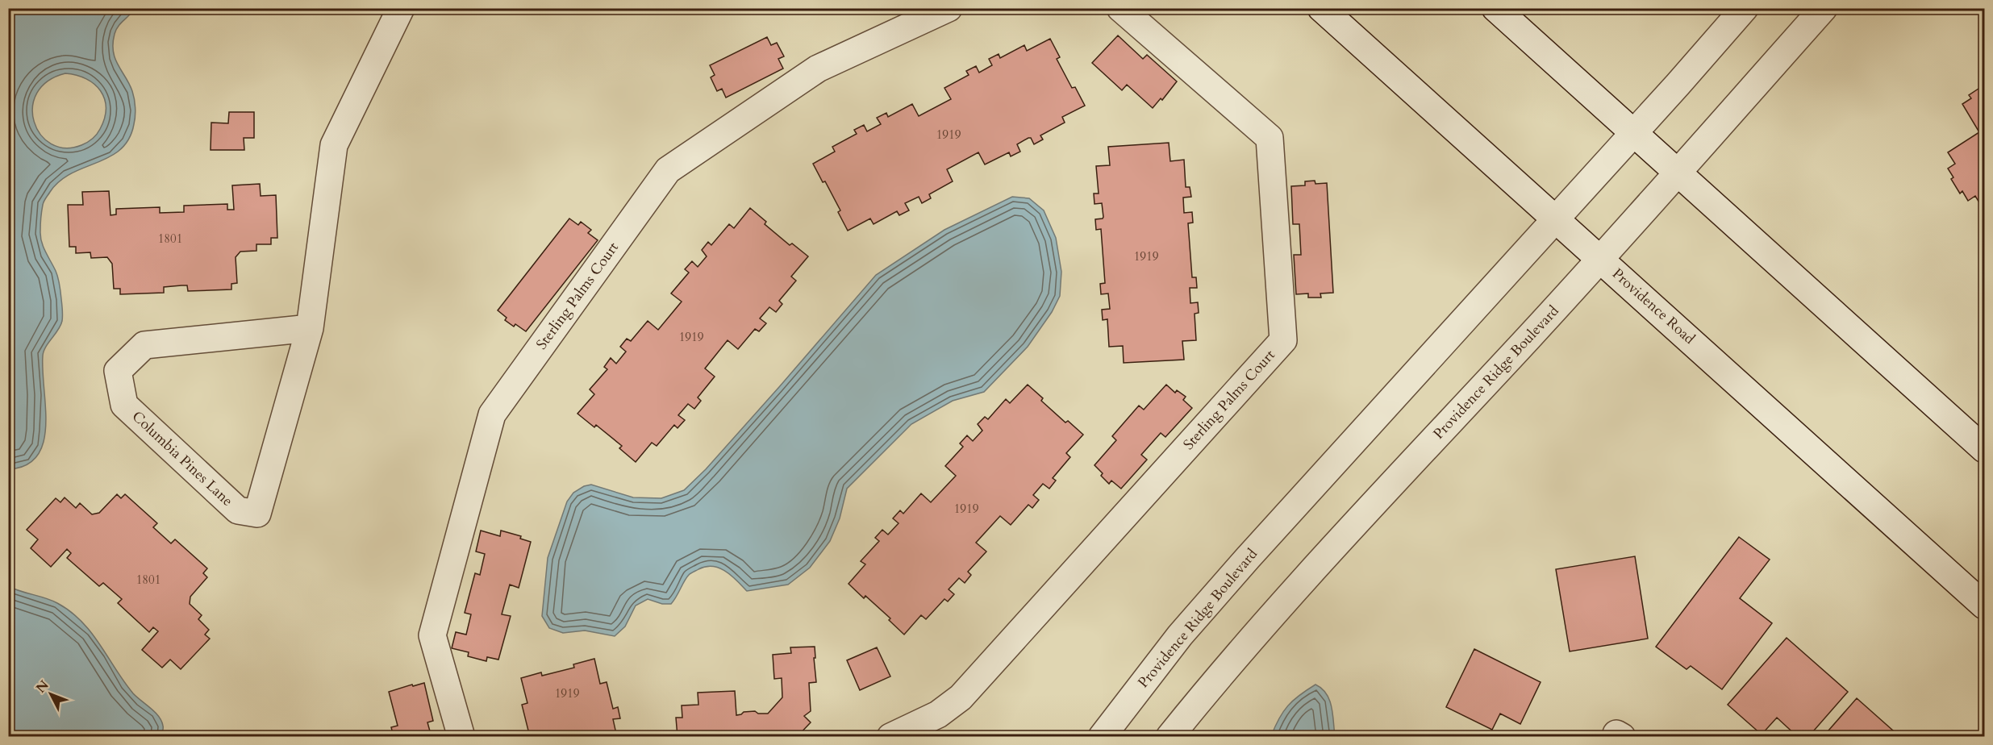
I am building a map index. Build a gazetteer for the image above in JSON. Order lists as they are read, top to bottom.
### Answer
{
  "streets": {
    "street": [
      "Sterling Palms Court",
      "Providence Road",
      "Providence Ridge Boulevard",
      "Columbia Pines Lane"
    ]
  },
  "crossings": [
    ["Providence Road", "Providence Ridge Boulevard"]
  ],
  "house_numbers": [
    "1919",
    "1801",
    "1919",
    "1919",
    "1919",
    "1801",
    "1919"
  ],
  "north": "top left"
}
